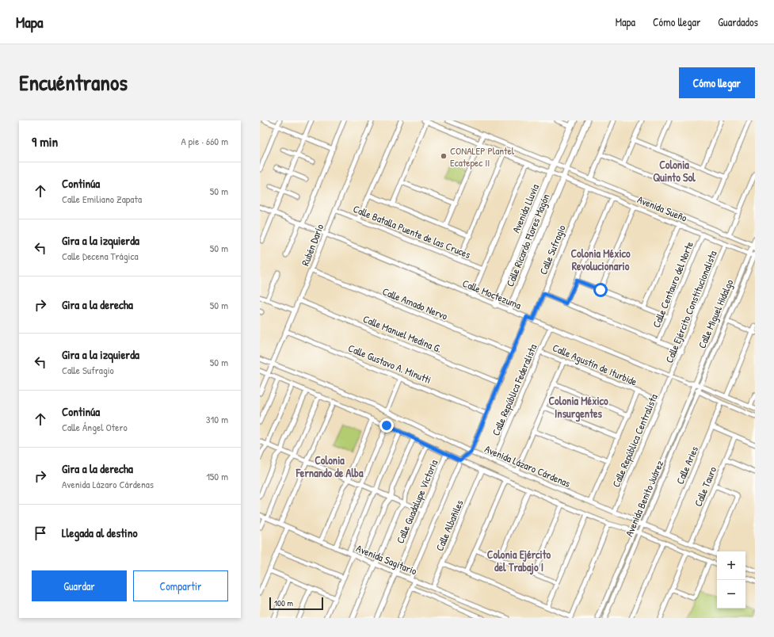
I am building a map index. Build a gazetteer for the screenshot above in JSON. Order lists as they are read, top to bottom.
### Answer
{
  "streets": {
    "main road": ["Avenida Lluvia", "Calle Ricardo Flores Magón"],
    "street": [
      "Avenida Sueño",
      "Calle Batalla Puente de las Cruces",
      "Rubén Darío",
      "Calle Sufragio",
      "Calle Centauro del Norte",
      "Calle Moctezuma",
      "Calle Amado Nervo",
      "Calle Ejército Constitucionalista",
      "Calle Miguel Hidalgo",
      "Calle Manuel Medina G.",
      "Calle Gustavo A. Minutti",
      "Calle Agustín de Iturbide",
      "Calle República Federalista",
      "Calle República Centralista",
      "Calle Aries",
      "Avenida Lázaro Cárdenas",
      "Calle Tauro",
      "Avenida Benito Juárez",
      "Calle Guadalupe Victoria",
      "Calle Albañiles",
      "Avenida Sagitario"
    ]
  },
  "crossings": [
    ["Avenida Lluvia", "Avenida Sueño"],
    ["Avenida Lluvia", "Calle Moctezuma"],
    ["Avenida Sueño", "Calle Ricardo Flores Magón"],
    ["Avenida Sueño", "Calle Sufragio"],
    ["Avenida Sueño", "Calle Centauro del Norte"],
    ["Avenida Sueño", "Calle Ejército Constitucionalista"],
    ["Avenida Sueño", "Calle Miguel Hidalgo"],
    ["Calle Batalla Puente de las Cruces", "Rubén Darío"],
    ["Calle Ricardo Flores Magón", "Calle Moctezuma"],
    ["Rubén Darío", "Calle Moctezuma"],
    ["Rubén Darío", "Calle Amado Nervo"],
    ["Rubén Darío", "Calle Manuel Medina G."],
    ["Rubén Darío", "Calle Gustavo A. Minutti"],
    ["Rubén Darío", "Avenida Lázaro Cárdenas"],
    ["Calle Sufragio", "Calle Moctezuma"],
    ["Calle Moctezuma", "Calle Ejército Constitucionalista"],
    ["Calle Moctezuma", "Calle Miguel Hidalgo"],
    ["Calle Moctezuma", "Calle República Federalista"],
    ["Calle Moctezuma", "Calle República Centralista"],
    ["Calle Moctezuma", "Avenida Benito Juárez"],
    ["Calle Ejército Constitucionalista", "Calle República Centralista"],
    ["Calle Miguel Hidalgo", "Avenida Benito Juárez"],
    ["Calle Agustín de Iturbide", "Calle República Federalista"],
    ["Calle Agustín de Iturbide", "Calle República Centralista"],
    ["Calle República Federalista", "Avenida Lázaro Cárdenas"],
    ["Calle República Centralista", "Avenida Lázaro Cárdenas"],
    ["Calle Aries", "Avenida Lázaro Cárdenas"],
    ["Avenida Lázaro Cárdenas", "Calle Tauro"],
    ["Avenida Lázaro Cárdenas", "Avenida Benito Juárez"],
    ["Avenida Lázaro Cárdenas", "Calle Guadalupe Victoria"],
    ["Avenida Lázaro Cárdenas", "Calle Albañiles"],
    ["Calle Guadalupe Victoria", "Avenida Sagitario"],
    ["Calle Albañiles", "Avenida Sagitario"]
  ],
  "districts": [
    "Colonia Quinto Sol",
    "Colonia México Revolucionario",
    "Colonia México Insurgentes",
    "Colonia Fernando de Alba",
    "Colonia Ejército del Trabajo I"
  ],
  "places": ["CONALEP Plantel Ecatepec II"],
  "scale_bar": "100 m",
  "page": {
    "header": "Mapa",
    "nav": ["Mapa", "Cómo llegar", "Guardados"],
    "title": "Encuéntranos",
    "buttons": [
      "Cómo llegar",
      ["Guardar", "Compartir"]
    ],
    "heading": ["9 min", "A pie · 660 m"],
    "list": [
      ["Continúa", "Calle Emiliano Zapata", "50 m"],
      ["Gira a la izquierda", "Calle Decena Trágica", "50 m"],
      ["Gira a la derecha", "50 m"],
      ["Gira a la izquierda", "Calle Sufragio", "50 m"],
      ["Continúa", "Calle Ángel Otero", "310 m"],
      ["Gira a la derecha", "Avenida Lázaro Cárdenas", "150 m"],
      "Llegada al destino"
    ],
    "map_buttons": ["+", "−"],
    "scale": "100 m"
  }
}
